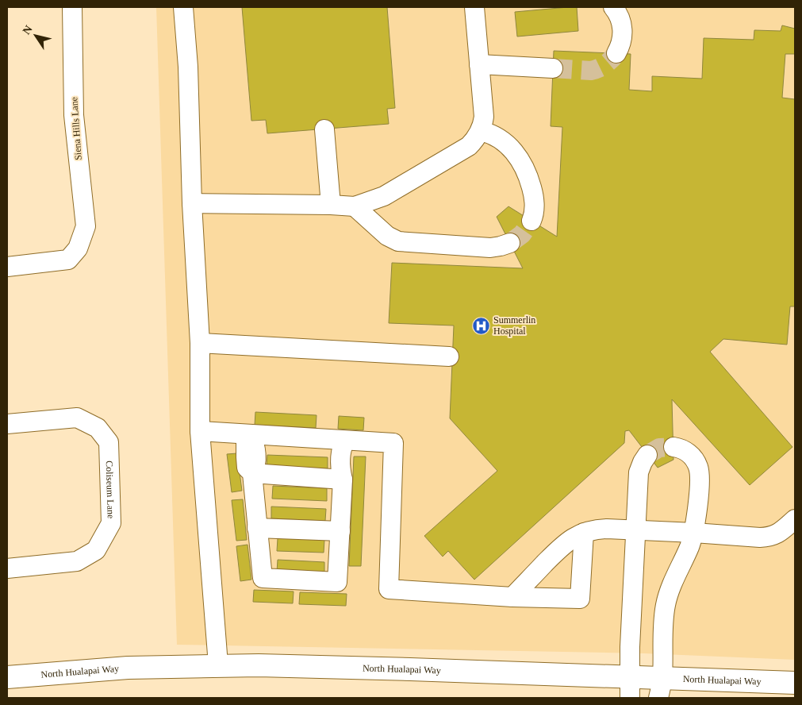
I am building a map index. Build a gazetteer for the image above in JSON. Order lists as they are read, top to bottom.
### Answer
{
  "streets": {
    "main road": ["North Hualapai Way"],
    "street": ["Siena Hills Lane", "Coliseum Lane"]
  },
  "places": {
    "hospital": ["Summerlin Hospital"]
  },
  "north": "top left"
}
